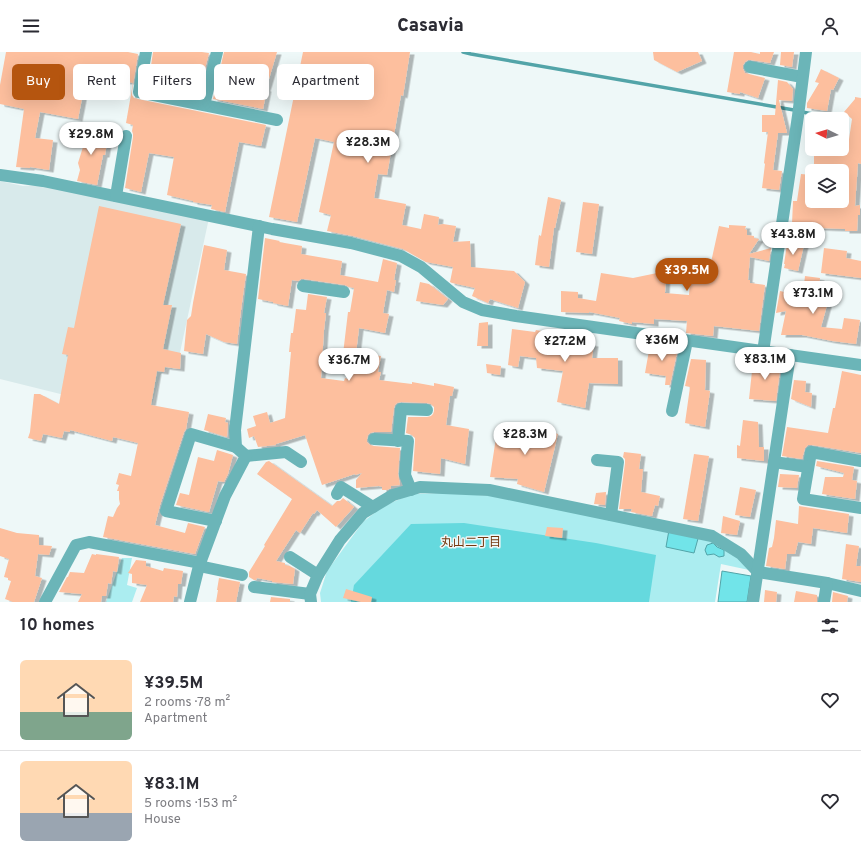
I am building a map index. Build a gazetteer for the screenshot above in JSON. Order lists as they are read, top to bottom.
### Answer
{
  "districts": ["丸山二丁目"],
  "north": "left",
  "page": {
    "header": "Casavia",
    "chip": [
      "Buy",
      "Rent",
      "Filters",
      "New",
      "Apartment"
    ],
    "price": [
      "¥29.8M",
      "¥28.3M",
      "¥43.8M",
      "¥39.5M",
      "¥73.1M",
      "¥36M",
      "¥27.2M",
      "¥83.1M",
      "¥36.7M",
      "¥28.3M"
    ],
    "heading": "10 homes",
    "list": [
      {
        "name": "¥39.5M",
        "note": "2 rooms · 78 m² · Apartment"
      },
      {
        "name": "¥83.1M",
        "note": "5 rooms · 153 m² · House"
      }
    ]
  }
}
